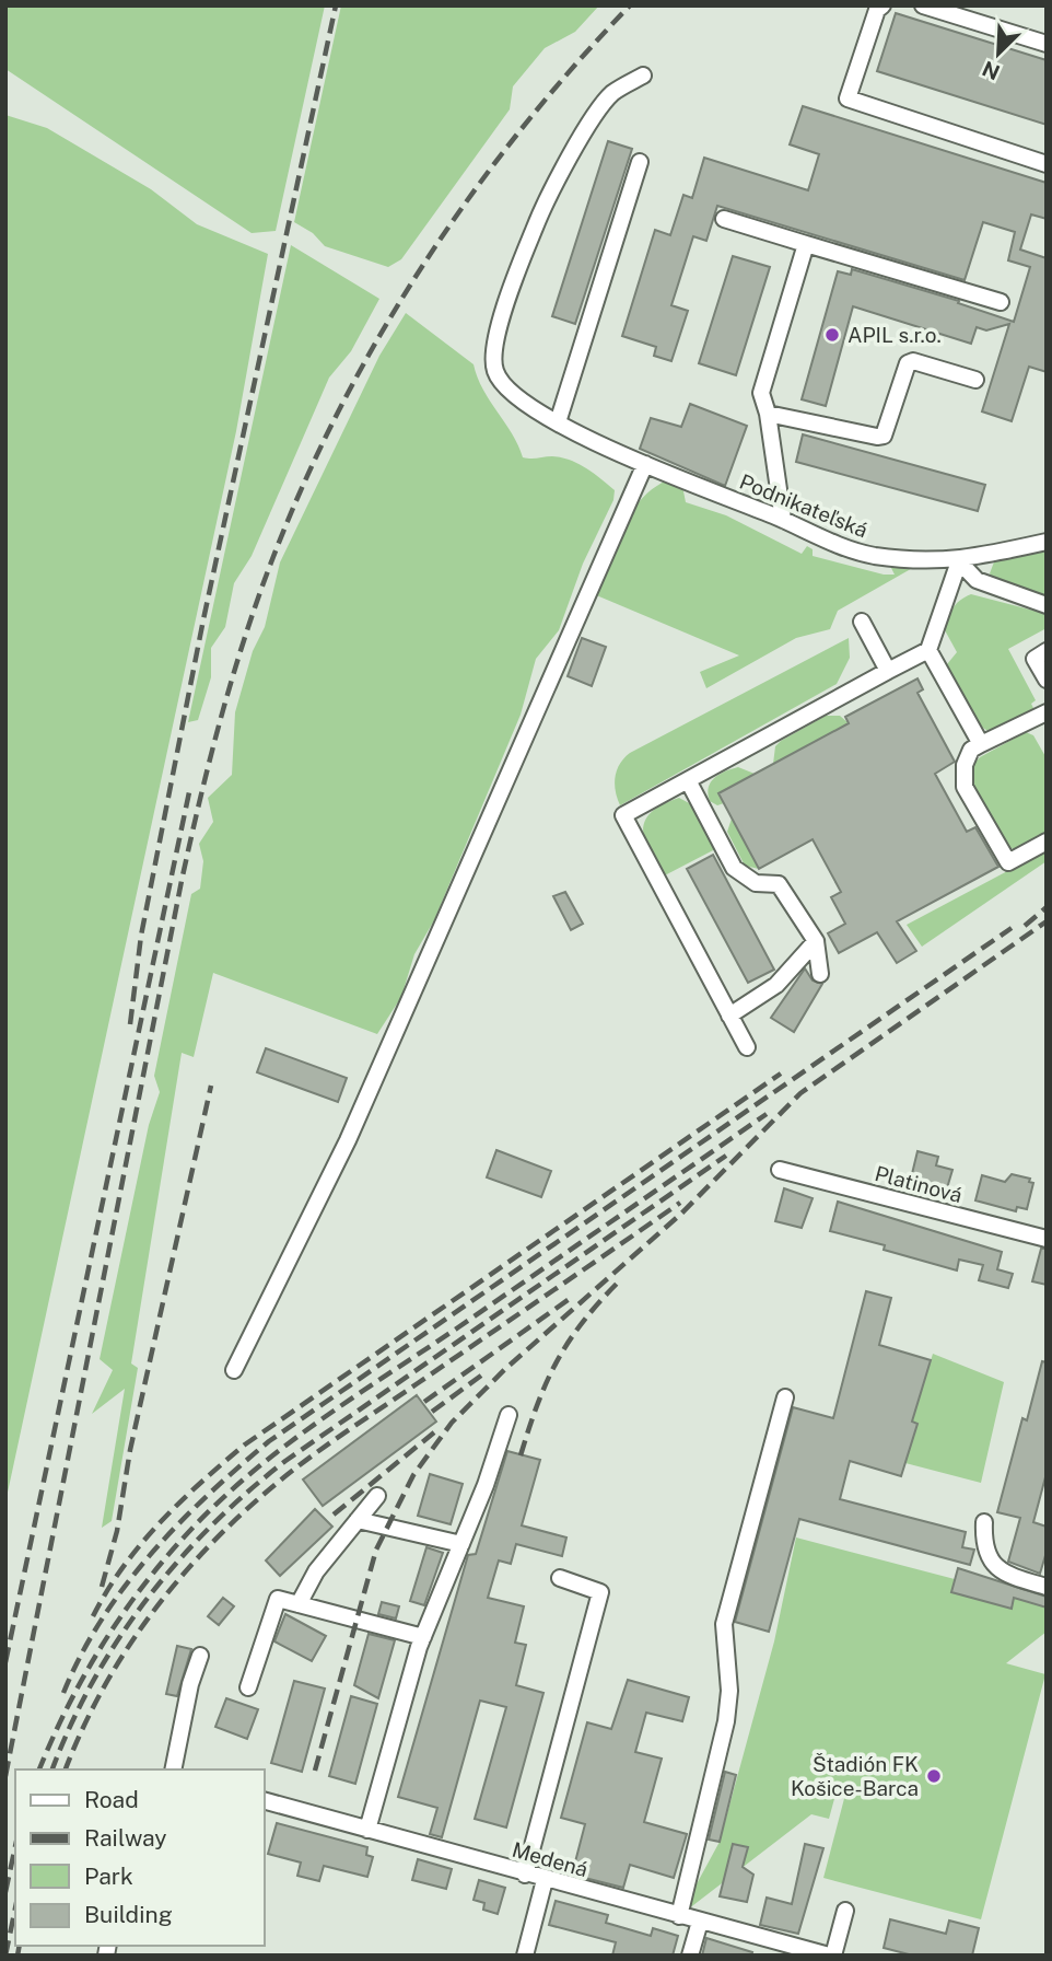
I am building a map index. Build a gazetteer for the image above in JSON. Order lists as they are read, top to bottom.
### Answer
{
  "streets": {
    "street": ["Podnikateľská", "Platinová", "Medená"]
  },
  "places": ["APIL s.r.o.", "Štadión FK Košice-Barca"],
  "legend": [
    "Road",
    "Railway",
    "Park",
    "Building"
  ],
  "north": "bottom left"
}
